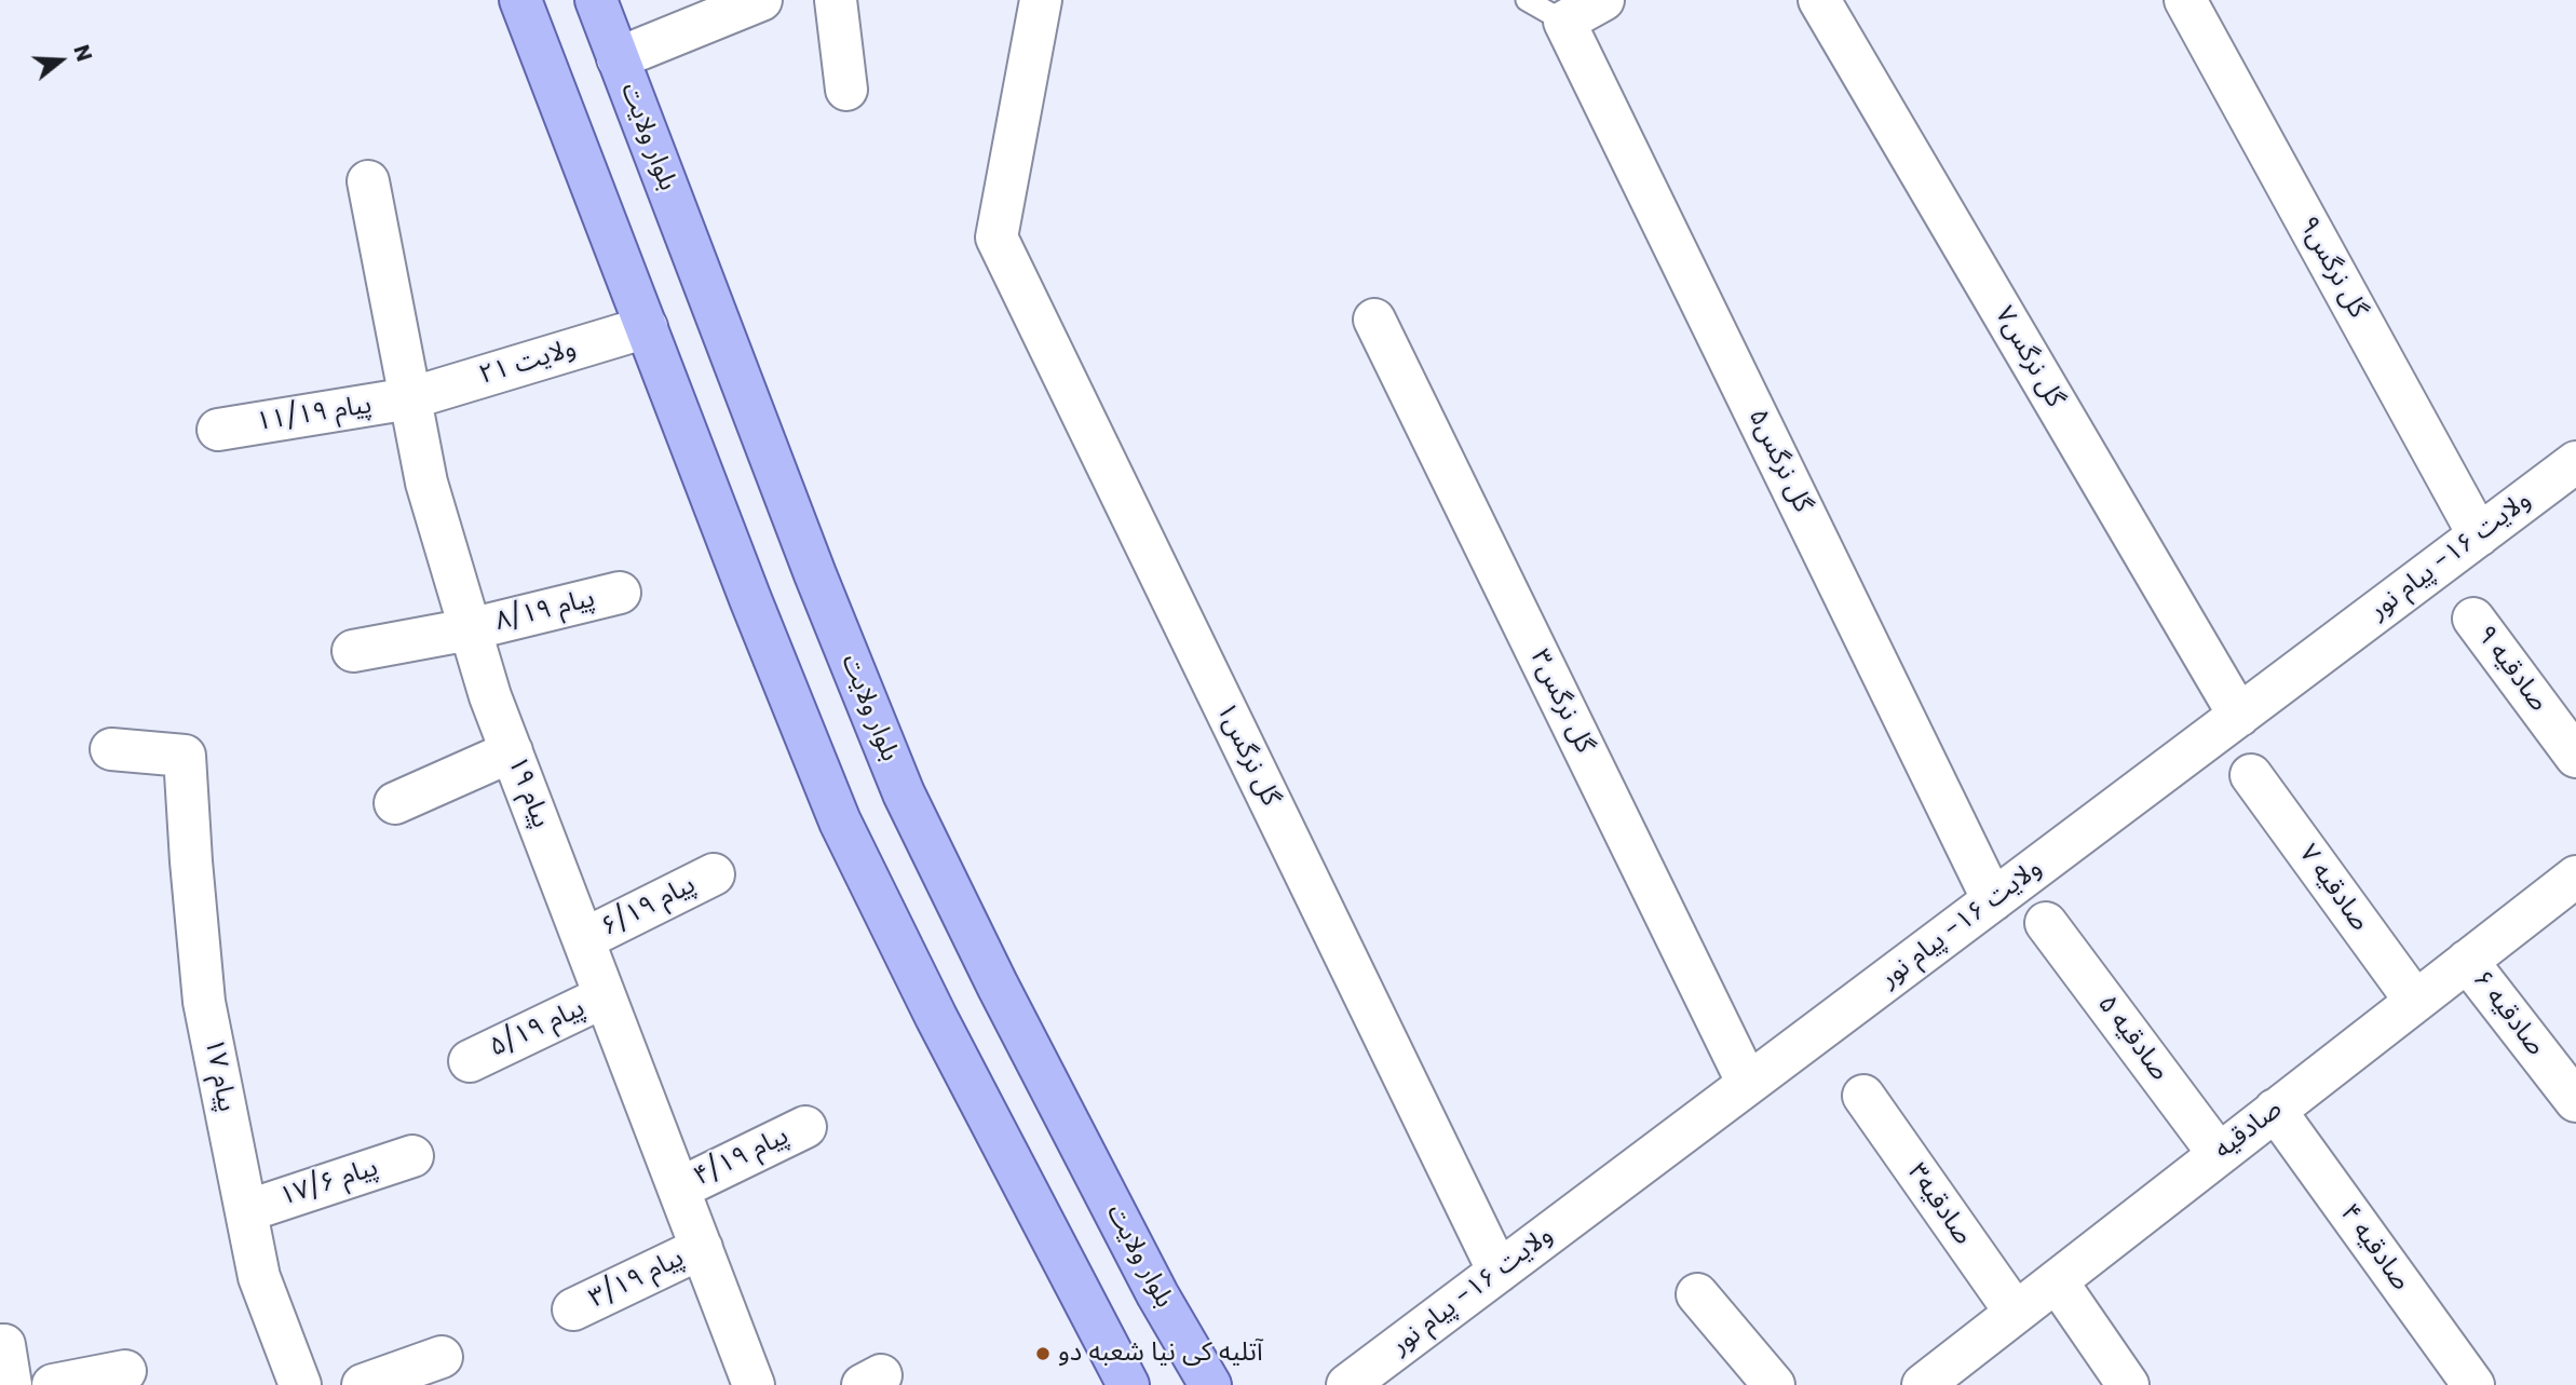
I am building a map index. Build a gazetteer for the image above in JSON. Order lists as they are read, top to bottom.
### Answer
{
  "streets": {
    "main road": ["بلوار ولایت"],
    "street": [
      "گل نرگس۹",
      "گل نرگس۷",
      "ولایت ۲۱",
      "پیام ۱۱/۱۹",
      "گل نرگس۵",
      "ولایت ۱۶- پیام نور",
      "پیام ۸/۱۹",
      "صادقیه ۹",
      "گل نرگس۳",
      "گل نرگس۱",
      "پیام ۱۹",
      "صادقیه ۷",
      "پیام ۶/۱۹",
      "صادقیه ۶",
      "پیام ۵/۱۹",
      "صادقیه ۵",
      "پیام ۱۷",
      "صادقیه",
      "پیام ۴/۱۹",
      "پیام ۱۷/۶",
      "صادقیه۳",
      "صادقیه ۴",
      "پیام ۳/۱۹"
    ]
  },
  "crossings": [
    ["گل نرگس۹", "ولایت ۱۶- پیام نور"],
    ["گل نرگس۷", "ولایت ۱۶- پیام نور"],
    ["ولایت ۲۱", "پیام ۱۱/۱۹"],
    ["ولایت ۲۱", "پیام ۱۹"],
    ["پیام ۱۱/۱۹", "پیام ۱۹"],
    ["گل نرگس۵", "ولایت ۱۶- پیام نور"],
    ["ولایت ۱۶- پیام نور", "گل نرگس۳"],
    ["ولایت ۱۶- پیام نور", "گل نرگس۱"],
    ["پیام ۸/۱۹", "پیام ۱۹"],
    ["پیام ۱۹", "پیام ۶/۱۹"],
    ["پیام ۱۹", "پیام ۵/۱۹"],
    ["پیام ۱۹", "پیام ۴/۱۹"],
    ["پیام ۱۹", "پیام ۳/۱۹"],
    ["صادقیه ۷", "صادقیه"],
    ["صادقیه ۶", "صادقیه"],
    ["صادقیه ۵", "صادقیه"],
    ["پیام ۱۷", "پیام ۱۷/۶"],
    ["صادقیه", "صادقیه۳"],
    ["صادقیه", "صادقیه ۴"]
  ],
  "places": ["آتلیه کی نیا شعبه دو"],
  "north": "right"
}
